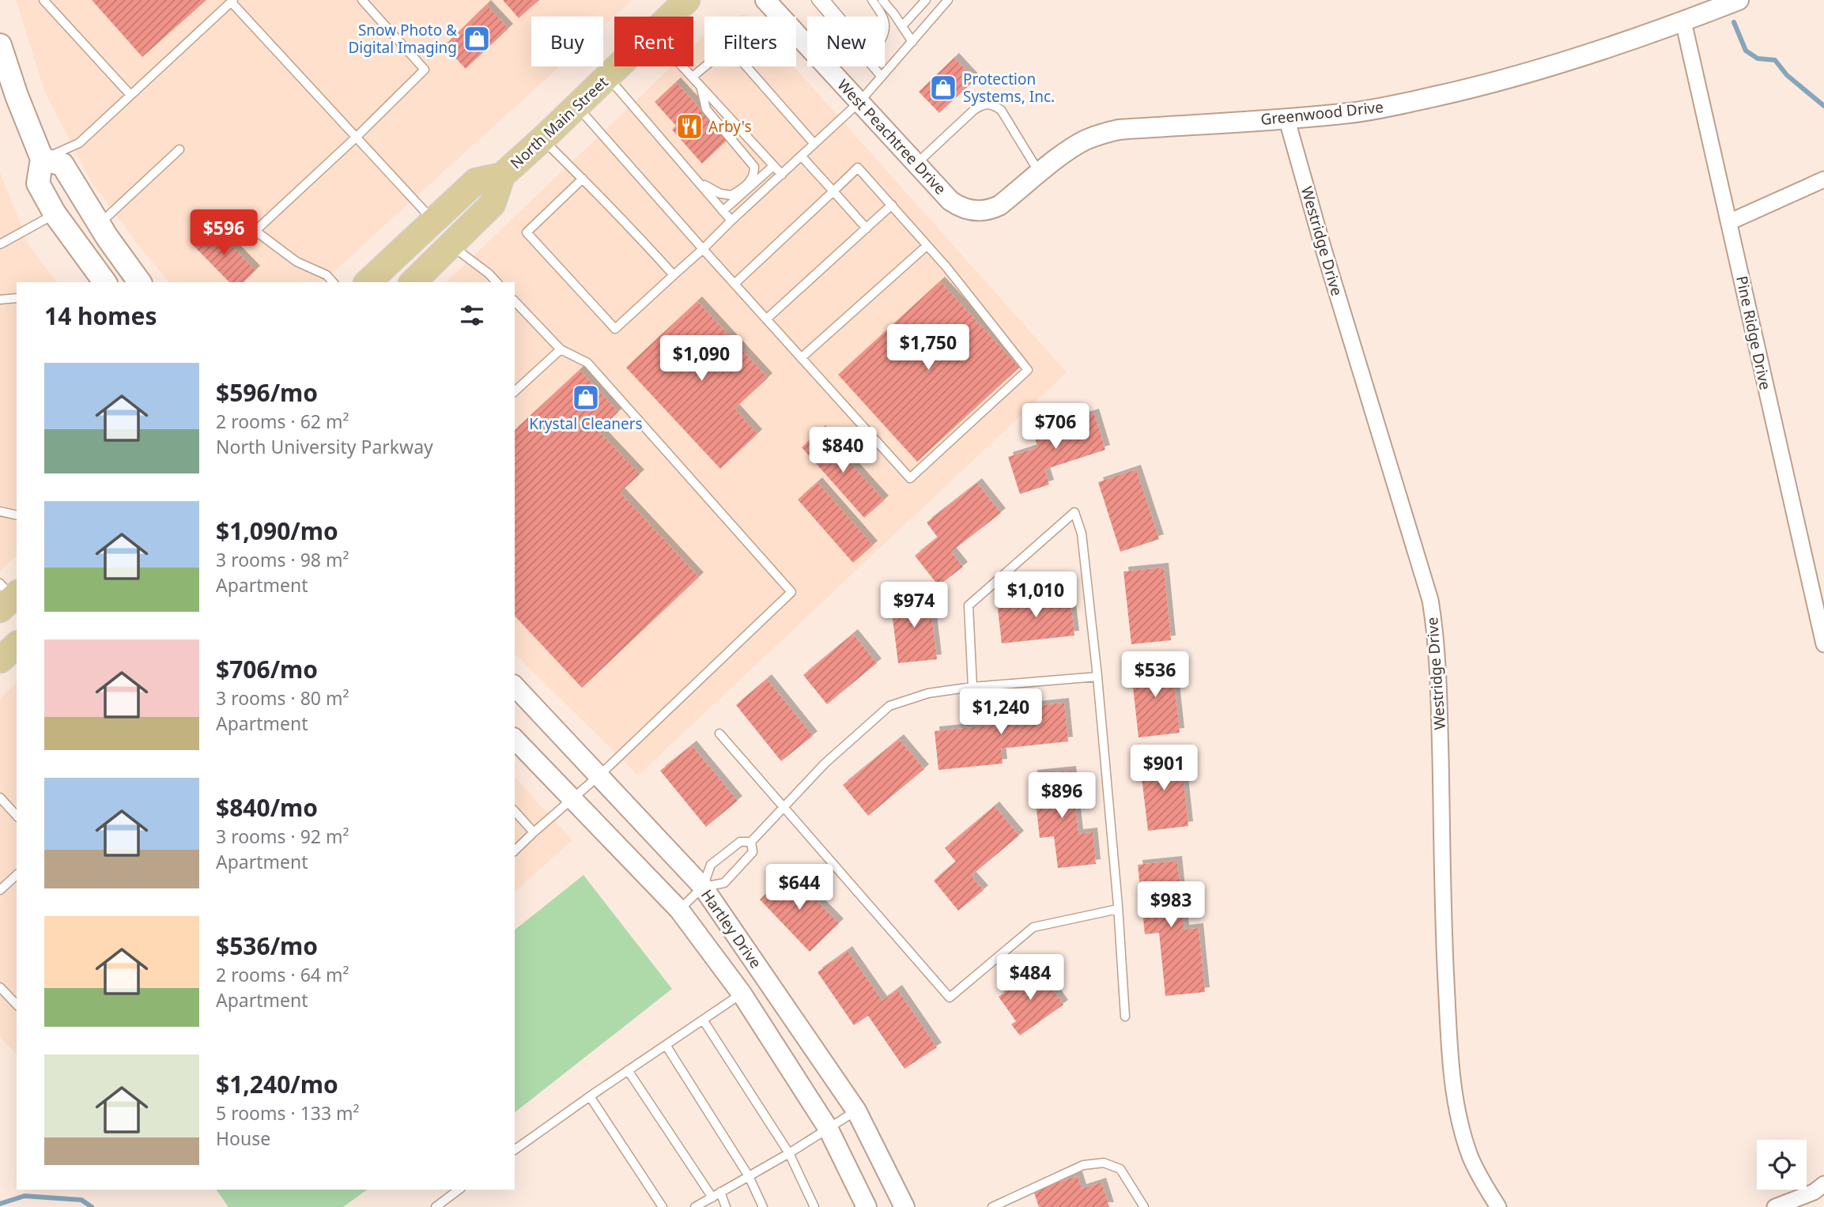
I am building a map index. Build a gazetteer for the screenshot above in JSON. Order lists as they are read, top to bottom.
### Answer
{
  "streets": {
    "main road": ["North Main Street"],
    "street": [
      "Greenwood Drive",
      "West Peachtree Drive",
      "Westridge Drive",
      "Pine Ridge Drive",
      "Hartley Drive"
    ]
  },
  "crossings": [
    ["Greenwood Drive", "West Peachtree Drive"],
    ["Greenwood Drive", "Westridge Drive"],
    ["Greenwood Drive", "Pine Ridge Drive"]
  ],
  "places": {
    "shop": ["Snow Photo & Digital Imaging", "Protection Systems, Inc.", "Krystal Cleaners"],
    "restaurant": ["Arby's"]
  },
  "page": {
    "chip": [
      "Buy",
      "Rent",
      "Filters",
      "New"
    ],
    "price": [
      "$596",
      "$1,750",
      "$1,090",
      "$706",
      "$840",
      "$1,010",
      "$974",
      "$536",
      "$1,240",
      "$901",
      "$896",
      "$644",
      "$983",
      "$484"
    ],
    "heading": "14 homes",
    "list": [
      {
        "name": "$596/mo",
        "note": "2 rooms · 62 m² · North University Parkway"
      },
      {
        "name": "$1,090/mo",
        "note": "3 rooms · 98 m² · Apartment"
      },
      {
        "name": "$706/mo",
        "note": "3 rooms · 80 m² · Apartment"
      },
      {
        "name": "$840/mo",
        "note": "3 rooms · 92 m² · Apartment"
      },
      {
        "name": "$536/mo",
        "note": "2 rooms · 64 m² · Apartment"
      },
      {
        "name": "$1,240/mo",
        "note": "5 rooms · 133 m² · House"
      }
    ]
  }
}
